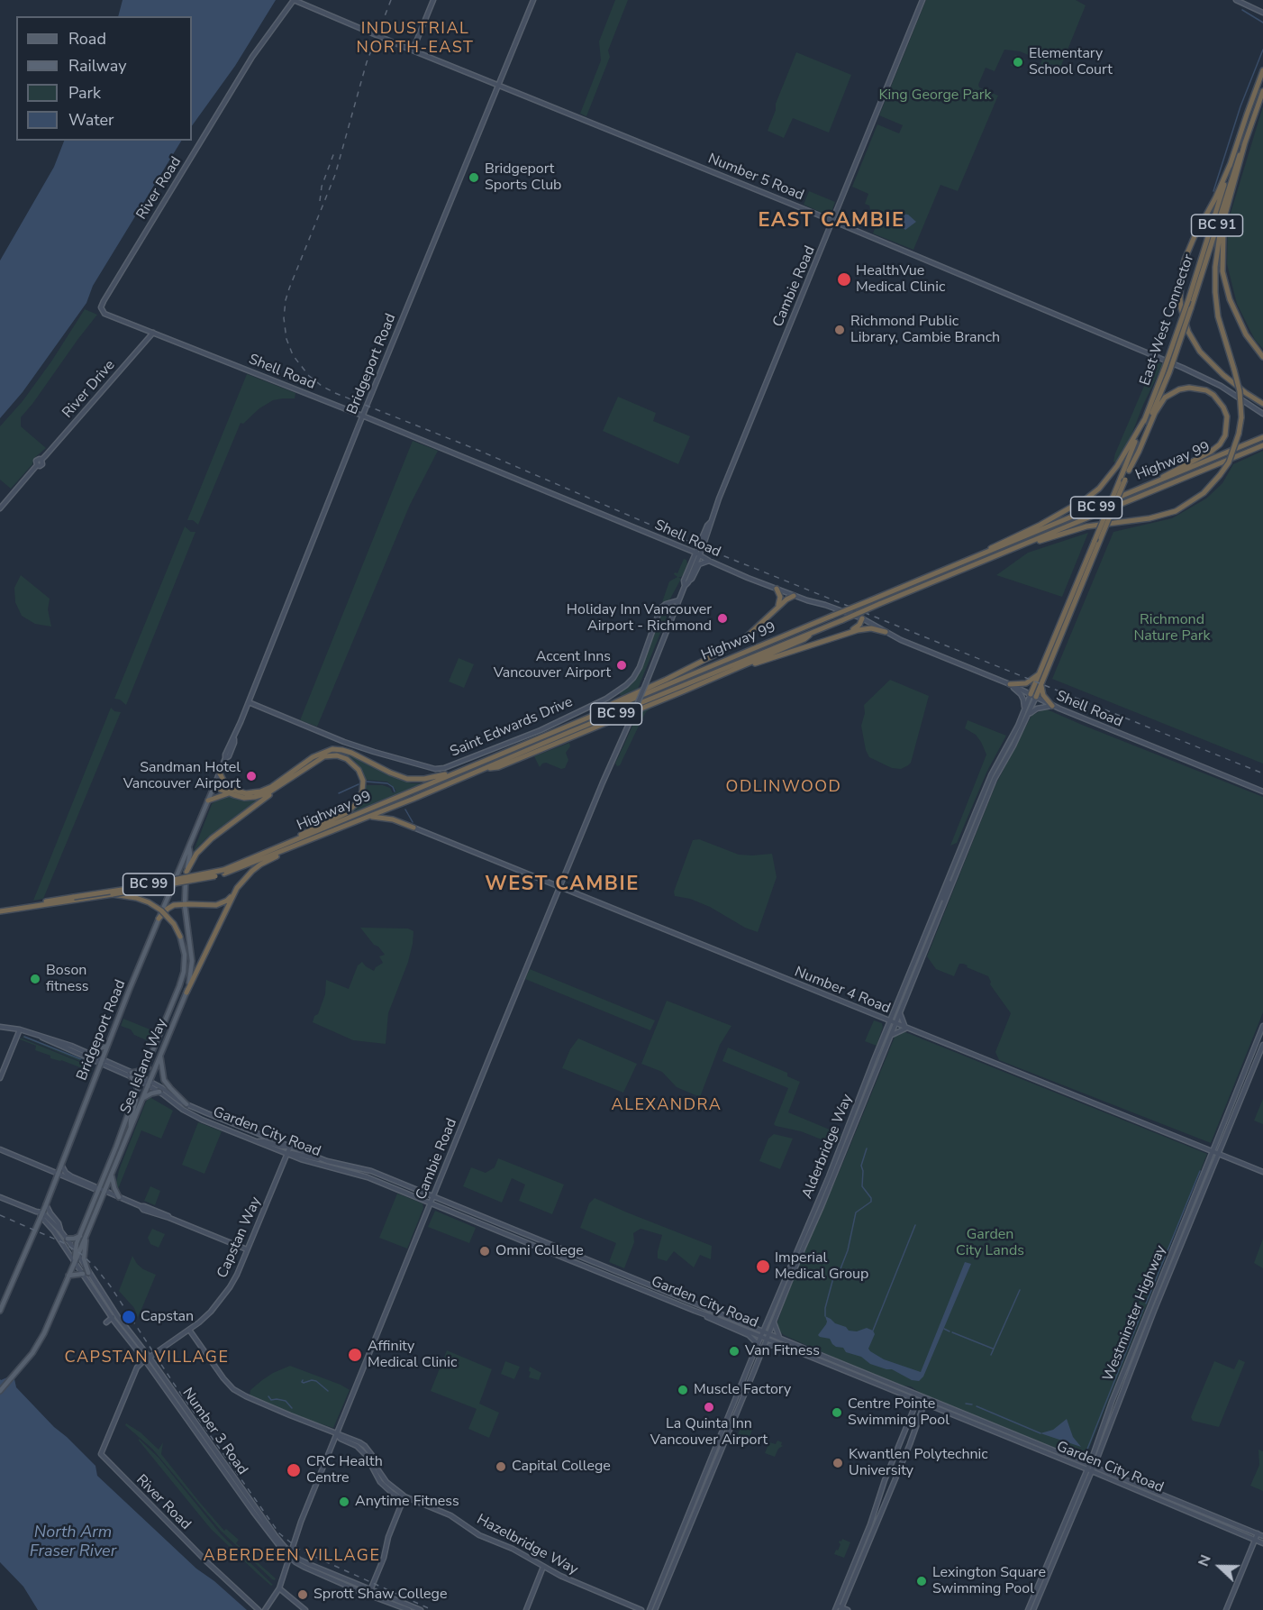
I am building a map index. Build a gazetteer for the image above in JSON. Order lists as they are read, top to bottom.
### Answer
{
  "streets": {
    "highway": [
      "BC 91",
      "East-West Connector",
      "Highway 99",
      "BC 99"
    ],
    "main road": [
      "Number 5 Road",
      "River Road",
      "Cambie Road",
      "Bridgeport Road",
      "Shell Road",
      "River Drive",
      "Saint Edwards Drive",
      "Number 4 Road",
      "Sea Island Way",
      "Garden City Road",
      "Alderbridge Way",
      "Capstan Way",
      "Westminster Highway",
      "Number 3 Road",
      "Hazelbridge Way"
    ]
  },
  "crossings": [
    ["Number 5 Road", "River Road"],
    ["Number 5 Road", "Cambie Road"],
    ["Number 5 Road", "Bridgeport Road"],
    ["River Road", "Shell Road"],
    ["River Road", "Capstan Way"],
    ["BC 91", "East-West Connector"],
    ["BC 91", "Shell Road"],
    ["BC 91", "Alderbridge Way"],
    ["Cambie Road", "Shell Road"],
    ["Cambie Road", "Number 4 Road"],
    ["Cambie Road", "Garden City Road"],
    ["Cambie Road", "Number 3 Road"],
    ["Cambie Road", "Hazelbridge Way"],
    ["Bridgeport Road", "Shell Road"],
    ["Bridgeport Road", "Saint Edwards Drive"],
    ["Bridgeport Road", "Sea Island Way"],
    ["Bridgeport Road", "Garden City Road"],
    ["Bridgeport Road", "Number 3 Road"],
    ["Shell Road", "River Drive"],
    ["Shell Road", "Alderbridge Way"],
    ["Highway 99", "BC 99"],
    ["Number 4 Road", "Alderbridge Way"],
    ["Number 4 Road", "Westminster Highway"],
    ["Sea Island Way", "Garden City Road"],
    ["Sea Island Way", "Number 3 Road"],
    ["Garden City Road", "Alderbridge Way"],
    ["Garden City Road", "Capstan Way"],
    ["Garden City Road", "Westminster Highway"],
    ["Capstan Way", "Number 3 Road"],
    ["Capstan Way", "Hazelbridge Way"]
  ],
  "districts": [
    "INDUSTRIAL NORTH-EAST",
    "EAST CAMBIE",
    "ODLINWOOD",
    "WEST CAMBIE",
    "ALEXANDRA",
    "CAPSTAN VILLAGE",
    "ABERDEEN VILLAGE"
  ],
  "water": ["North Arm Fraser River"],
  "parks": ["King George Park", "Richmond Nature Park", "Garden City Lands"],
  "places": [
    "Elementary School Court",
    "Bridgeport Sports Club",
    "HealthVue Medical Clinic",
    "Richmond Public Library, Cambie Branch",
    "Holiday Inn Vancouver Airport - Richmond",
    "Accent Inns Vancouver Airport",
    "Sandman Hotel Vancouver Airport",
    "Boson fitness",
    "Omni College",
    "Imperial Medical Group",
    "Capstan",
    "Van Fitness",
    "Affinity Medical Clinic",
    "Muscle Factory",
    "La Quinta Inn Vancouver Airport",
    "Centre Pointe Swimming Pool",
    "Kwantlen Polytechnic University",
    "Capital College",
    "CRC Health Centre",
    "Anytime Fitness",
    "Lexington Square Swimming Pool",
    "Sprott Shaw College"
  ],
  "legend": [
    "Road",
    "Railway",
    "Park",
    "Water"
  ],
  "north": "left"
}
